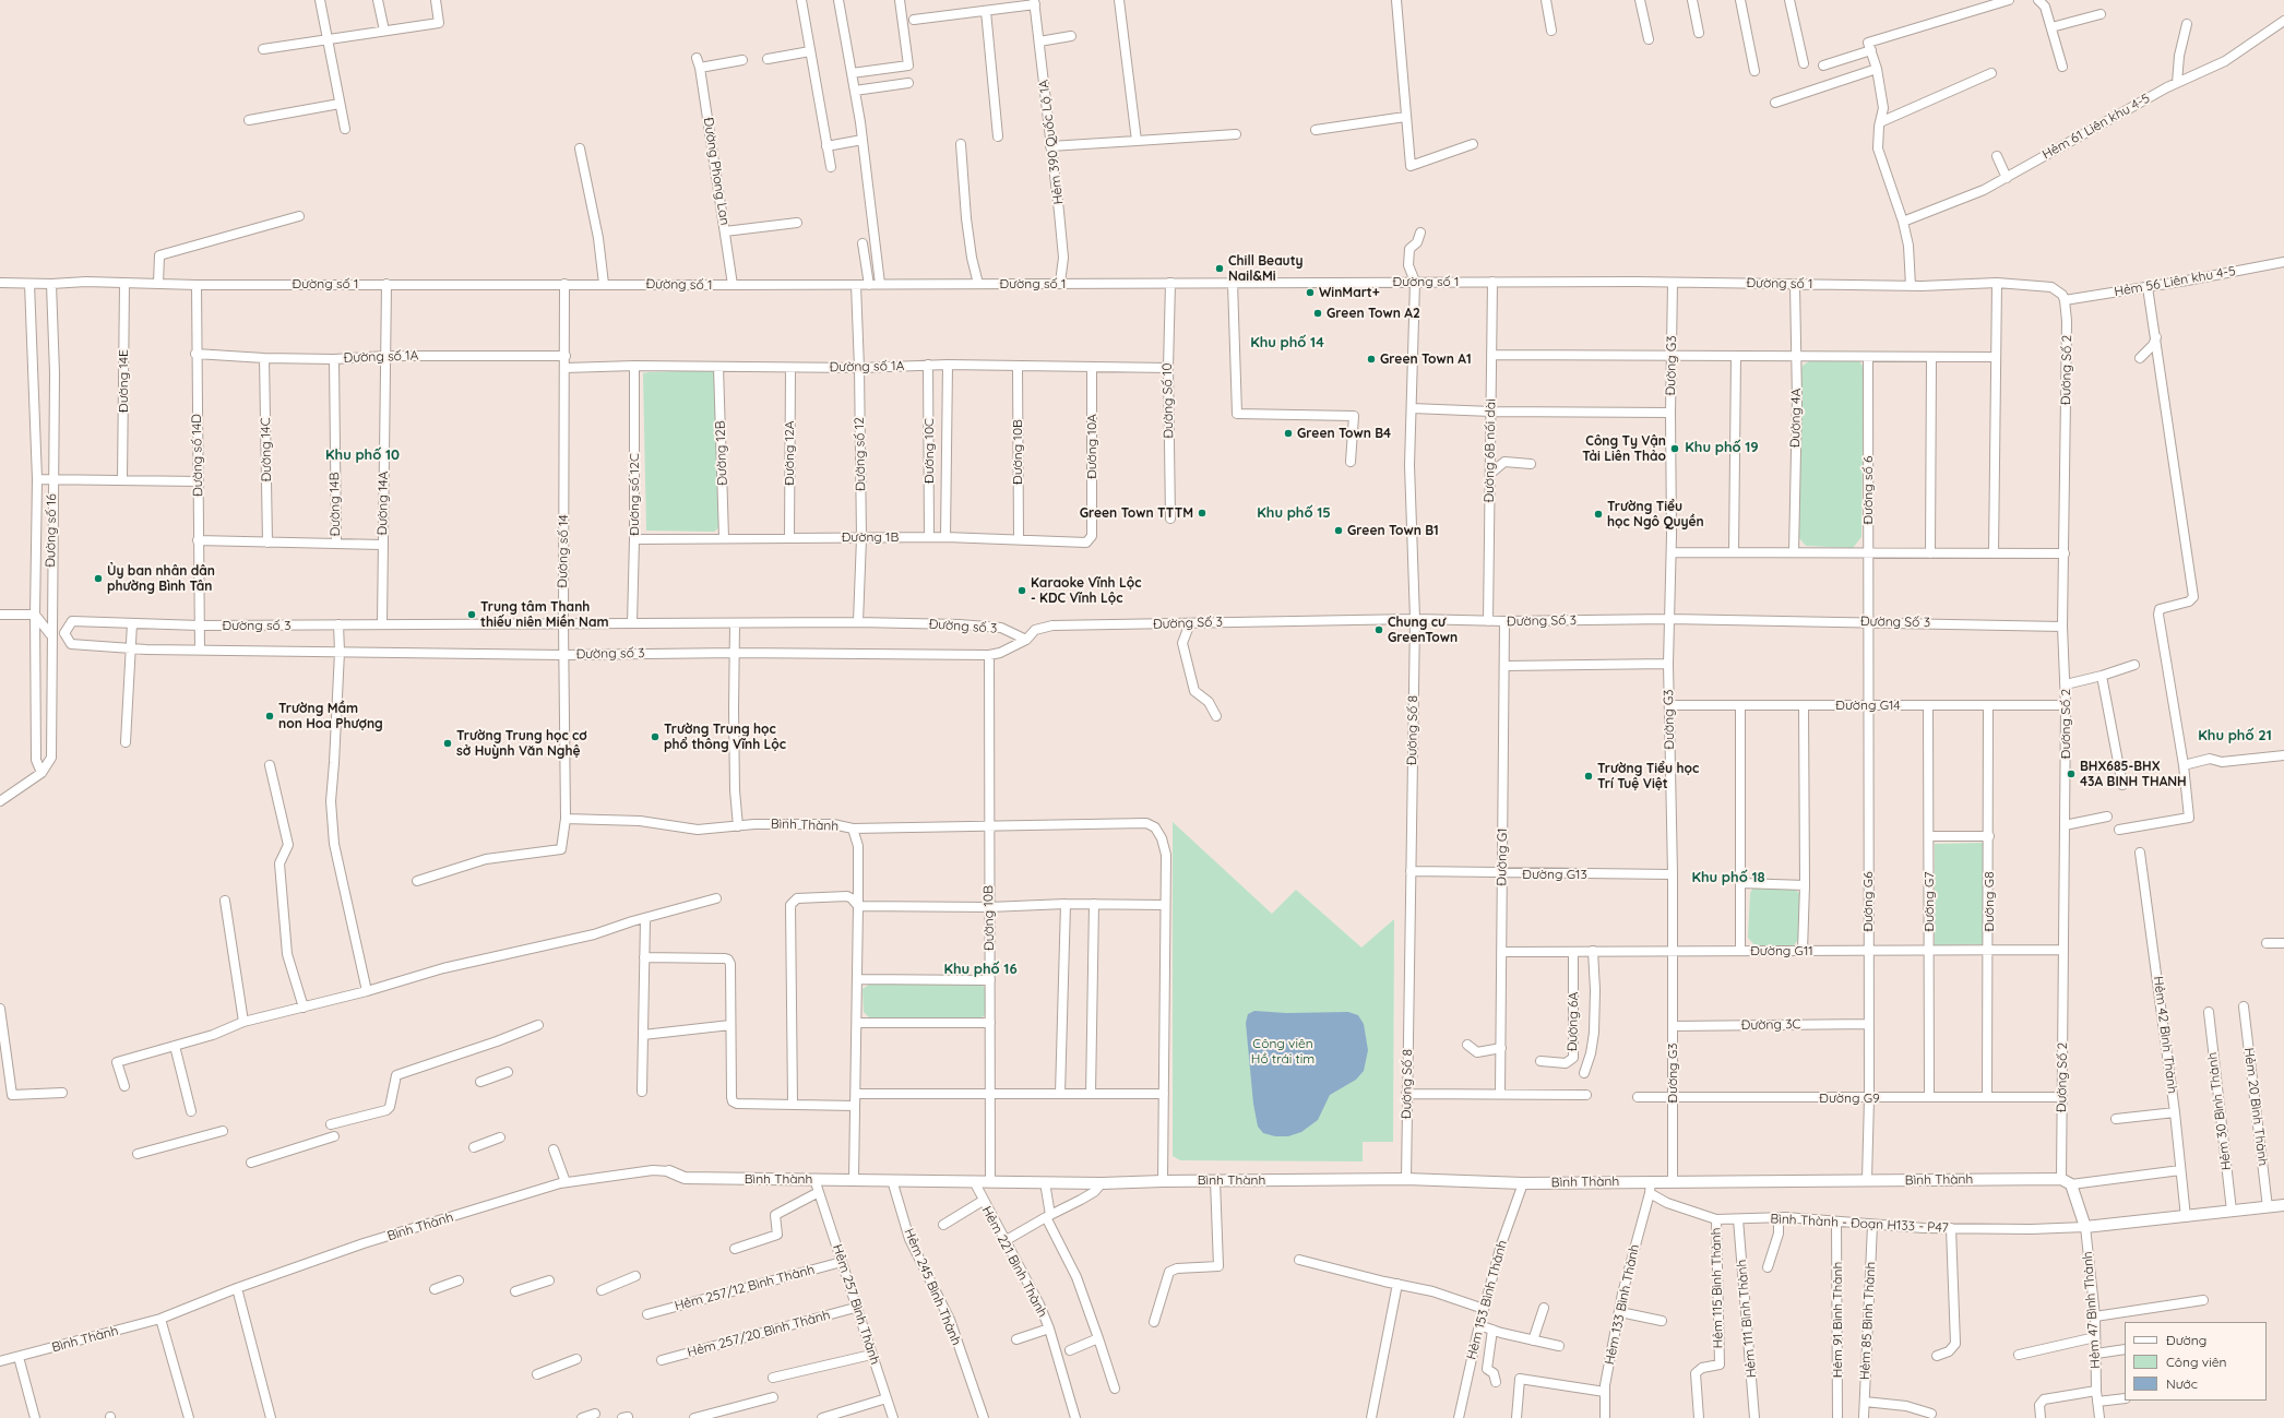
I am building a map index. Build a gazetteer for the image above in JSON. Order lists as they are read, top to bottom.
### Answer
{
  "streets": {
    "street": [
      "Hẻm 61 Liên khu 4-5",
      "Hẻm 390 Quốc Lộ 1A",
      "Đường Phong Lan",
      "Đường số 1",
      "Hẻm 56 Liên khu 4-5",
      "Đường số 1A",
      "Đường G3",
      "Đường Số 2",
      "Đường 14E",
      "Đường Số 10",
      "Đường 4A",
      "Đường 10A",
      "Đường 14C",
      "Đường 10C",
      "Đường 6B nối dài",
      "Đường 10B",
      "Đường 12B",
      "Đường 12A",
      "Đường số 12",
      "Đường số 14D",
      "Đường số 6",
      "Đường số 12C",
      "Đường 14A",
      "Đường 14B",
      "Đường số 16",
      "Đường 1B",
      "Đường số 14",
      "Đường Số 3",
      "Đường số 3",
      "Đường G14",
      "Đường Số 8",
      "Bình Thành",
      "Đường G1",
      "Đường G13",
      "Đường G6",
      "Đường G7",
      "Đường G8",
      "Đường G11",
      "Đường 6A",
      "Đường 3C",
      "Hẻm 42 Bình Thành",
      "Đường G9",
      "Hẻm 20 Bình Thành",
      "Hẻm 30 Bình Thành",
      "Bình Thành - Đoạn H133 - P47",
      "Hẻm 221 Bình Thành",
      "Hẻm 245 Bình Thành",
      "Hẻm 257/12 Bình Thành",
      "Hẻm 115 Bình Thành",
      "Hẻm 153 Bình Thành",
      "Hẻm 257 Bình Thành",
      "Hẻm 133 Bình Thành",
      "Hẻm 47 Bình Thành",
      "Hẻm 111 Bình Thành",
      "Hẻm 91 Bình Thành",
      "Hẻm 85 Bình Thành",
      "Hẻm 257/20 Bình Thành"
    ]
  },
  "crossings": [
    ["Hẻm 390 Quốc Lộ 1A", "Đường số 1"],
    ["Đường Phong Lan", "Đường số 1"],
    ["Đường số 1", "Hẻm 56 Liên khu 4-5"],
    ["Đường số 1", "Đường G3"],
    ["Đường số 1", "Đường Số 2"],
    ["Đường số 1", "Đường 14E"],
    ["Đường số 1", "Đường Số 10"],
    ["Đường số 1", "Đường 4A"],
    ["Đường số 1", "Đường 6B nối dài"],
    ["Đường số 1", "Đường số 12"],
    ["Đường số 1", "Đường số 14D"],
    ["Đường số 1", "Đường 14A"],
    ["Đường số 1", "Đường số 16"],
    ["Đường số 1", "Đường số 14"],
    ["Đường số 1", "Đường Số 8"],
    ["Hẻm 56 Liên khu 4-5", "Đường Số 2"],
    ["Đường số 1A", "Đường Số 10"],
    ["Đường số 1A", "Đường 10A"],
    ["Đường số 1A", "Đường 14C"],
    ["Đường số 1A", "Đường 10C"],
    ["Đường số 1A", "Đường 10B"],
    ["Đường số 1A", "Đường 12B"],
    ["Đường số 1A", "Đường 12A"],
    ["Đường số 1A", "Đường số 12"],
    ["Đường số 1A", "Đường số 14D"],
    ["Đường số 1A", "Đường số 12C"],
    ["Đường số 1A", "Đường 14A"],
    ["Đường số 1A", "Đường 14B"],
    ["Đường số 1A", "Đường số 14"],
    ["Đường G3", "Đường Số 3"],
    ["Đường G3", "Đường G14"],
    ["Đường G3", "Bình Thành"],
    ["Đường G3", "Đường G13"],
    ["Đường G3", "Đường G11"],
    ["Đường G3", "Đường 3C"],
    ["Đường G3", "Đường G9"],
    ["Đường Số 2", "Đường Số 3"],
    ["Đường Số 2", "Đường G14"],
    ["Đường Số 2", "Bình Thành"],
    ["Đường Số 2", "Đường G11"],
    ["Đường Số 2", "Đường G9"],
    ["Đường 10A", "Đường 1B"],
    ["Đường 10C", "Đường 1B"],
    ["Đường 6B nối dài", "Đường Số 3"],
    ["Đường 10B", "Đường 1B"],
    ["Đường 10B", "Đường số 3"],
    ["Đường 10B", "Bình Thành"],
    ["Đường 12B", "Đường 1B"],
    ["Đường 12A", "Đường 1B"],
    ["Đường số 12", "Đường 1B"],
    ["Đường số 12", "Đường số 3"],
    ["Đường số 14D", "Đường số 3"],
    ["Đường số 6", "Đường Số 3"],
    ["Đường số 6", "Đường G6"],
    ["Đường số 12C", "Đường 1B"],
    ["Đường số 12C", "Đường số 3"],
    ["Đường 14A", "Đường số 3"],
    ["Đường số 14", "Đường số 3"],
    ["Đường số 14", "Bình Thành"],
    ["Đường Số 3", "Đường số 3"],
    ["Đường Số 3", "Đường Số 8"],
    ["Đường Số 3", "Đường G1"],
    ["Đường Số 3", "Đường G6"],
    ["Đường G14", "Đường G6"],
    ["Đường G14", "Đường G7"],
    ["Đường G14", "Đường G8"],
    ["Đường Số 8", "Bình Thành"],
    ["Đường Số 8", "Đường G13"],
    ["Bình Thành", "Đường G6"],
    ["Bình Thành", "Hẻm 221 Bình Thành"],
    ["Bình Thành", "Hẻm 245 Bình Thành"],
    ["Bình Thành", "Hẻm 153 Bình Thành"],
    ["Bình Thành", "Hẻm 257 Bình Thành"],
    ["Đường G1", "Đường G13"],
    ["Đường G1", "Đường G11"],
    ["Đường G6", "Đường G11"],
    ["Đường G6", "Đường 3C"],
    ["Đường G6", "Đường G9"],
    ["Đường G7", "Đường G11"],
    ["Đường G7", "Đường G9"],
    ["Đường G8", "Đường G11"],
    ["Đường G8", "Đường G9"],
    ["Đường G11", "Đường 6A"],
    ["Bình Thành - Đoạn H133 - P47", "Hẻm 115 Bình Thành"],
    ["Bình Thành - Đoạn H133 - P47", "Hẻm 133 Bình Thành"],
    ["Bình Thành - Đoạn H133 - P47", "Hẻm 47 Bình Thành"],
    ["Bình Thành - Đoạn H133 - P47", "Hẻm 111 Bình Thành"],
    ["Bình Thành - Đoạn H133 - P47", "Hẻm 91 Bình Thành"],
    ["Bình Thành - Đoạn H133 - P47", "Hẻm 85 Bình Thành"],
    ["Hẻm 257/12 Bình Thành", "Hẻm 257 Bình Thành"],
    ["Hẻm 257 Bình Thành", "Hẻm 257/20 Bình Thành"]
  ],
  "districts": [
    "Khu phố 14",
    "Khu phố 19",
    "Khu phố 10",
    "Khu phố 15",
    "Khu phố 21",
    "Khu phố 18",
    "Khu phố 16"
  ],
  "parks": ["Công viên Hồ trái tim"],
  "places": [
    "Chill Beauty Nail&Mi",
    "WinMart+",
    "Green Town A2",
    "Green Town A1",
    "Green Town B4",
    "Công Ty Vận Tải Liên Thảo",
    "Green Town TTTM",
    "Trường Tiểu học Ngô Quyền",
    "Green Town B1",
    "Ủy ban nhân dân phường Bình Tân",
    "Karaoke Vĩnh Lộc - KDC Vĩnh Lộc",
    "Trung tâm Thanh thiếu niên Miền Nam",
    "Chung cư GreenTown",
    "Trường Mầm non Hoa Phượng",
    "Trường Trung học phổ thông Vĩnh Lộc",
    "Trường Trung học cơ sở Huỳnh Văn Nghệ",
    "BHX685-BHX 43A BINH THANH",
    "Trường Tiểu học Trí Tuệ Việt"
  ],
  "legend": ["Đường", "Công viên", "Nước"]
}
